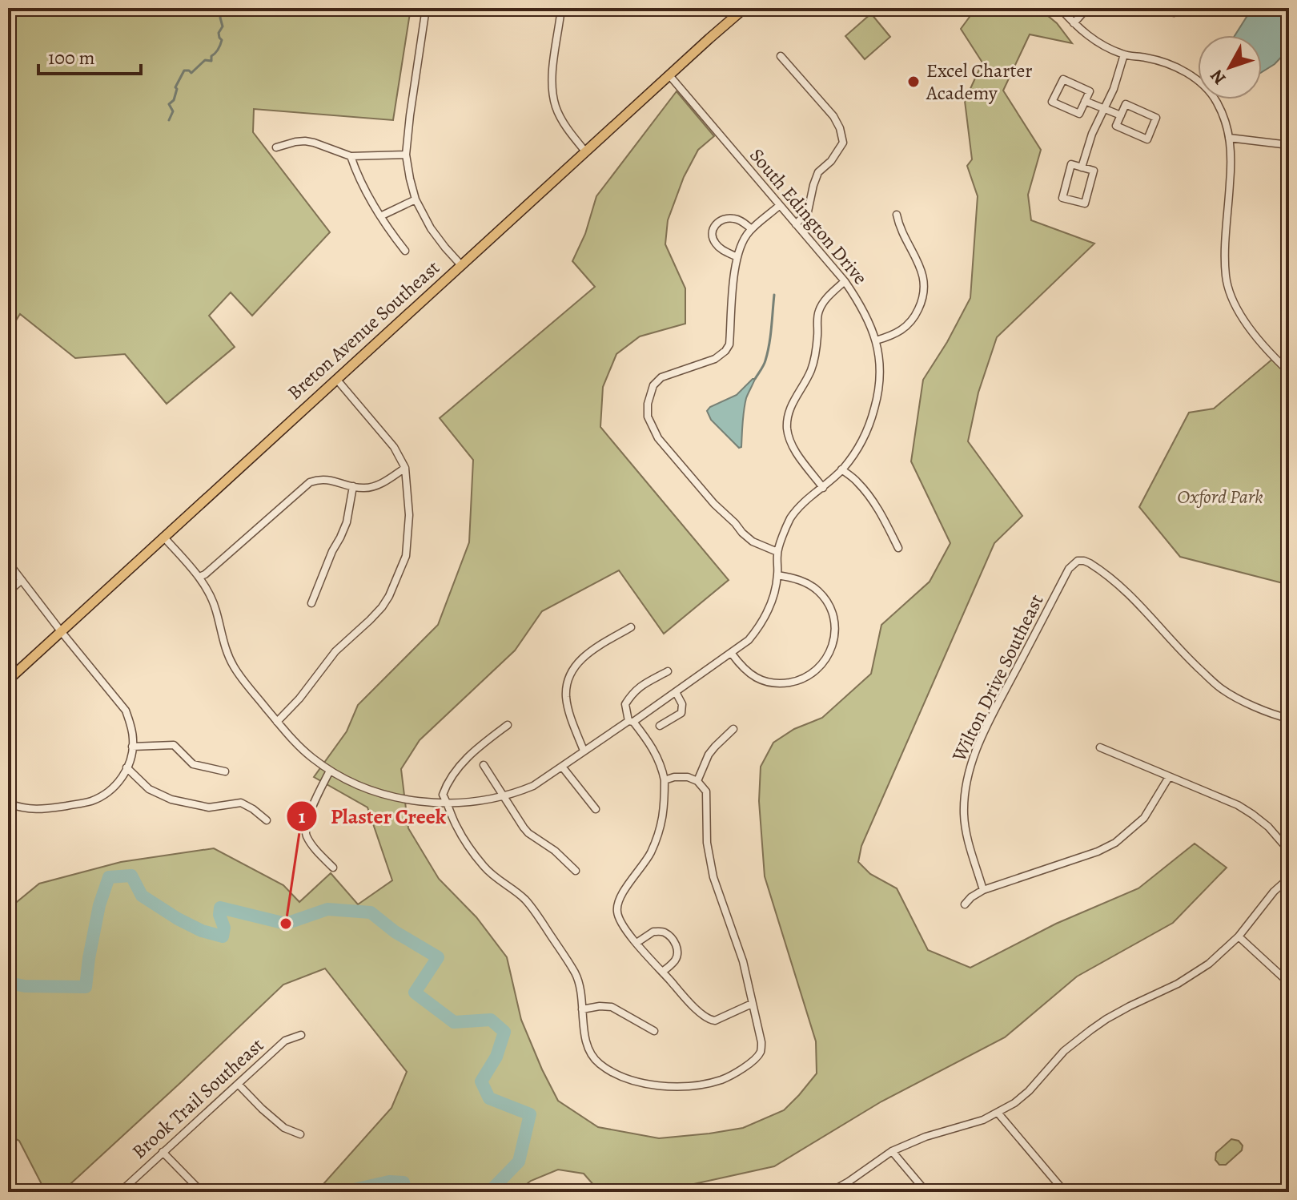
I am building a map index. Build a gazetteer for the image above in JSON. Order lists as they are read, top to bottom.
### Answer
{
  "streets": {
    "main road": ["Breton Avenue Southeast"],
    "street": ["South Edington Drive", "Wilton Drive Southeast", "Brook Trail Southeast"]
  },
  "crossings": [
    ["South Edington Drive", "Breton Avenue Southeast"]
  ],
  "parks": ["Oxford Park"],
  "places": ["Excel Charter Academy", "Plaster Creek"],
  "scale_bar": "100 m",
  "north": "bottom left"
}
